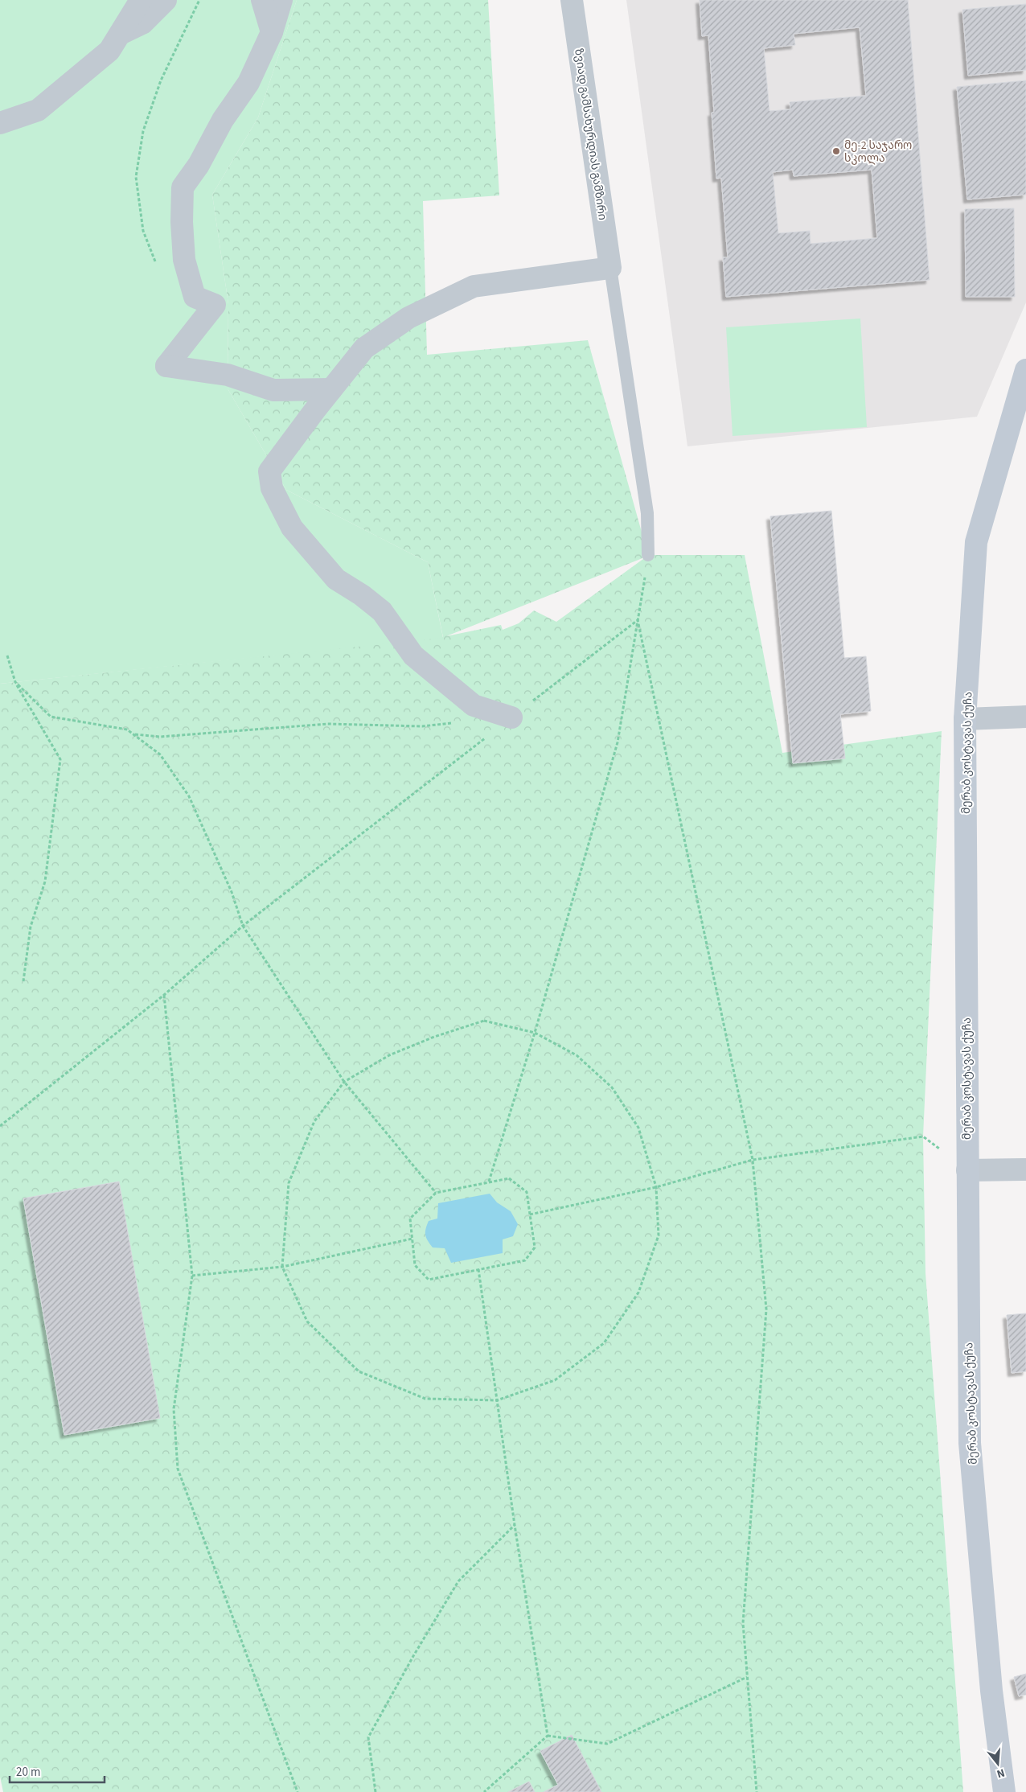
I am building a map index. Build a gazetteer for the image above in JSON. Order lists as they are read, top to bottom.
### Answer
{
  "streets": {
    "street": ["ზვიად გამსახურდიას გამზირი", "მერაბ კოსტავას ქუჩა"]
  },
  "places": ["მე-2 საჯარო სკოლა"],
  "scale_bar": "20 m",
  "north": "bottom"
}
